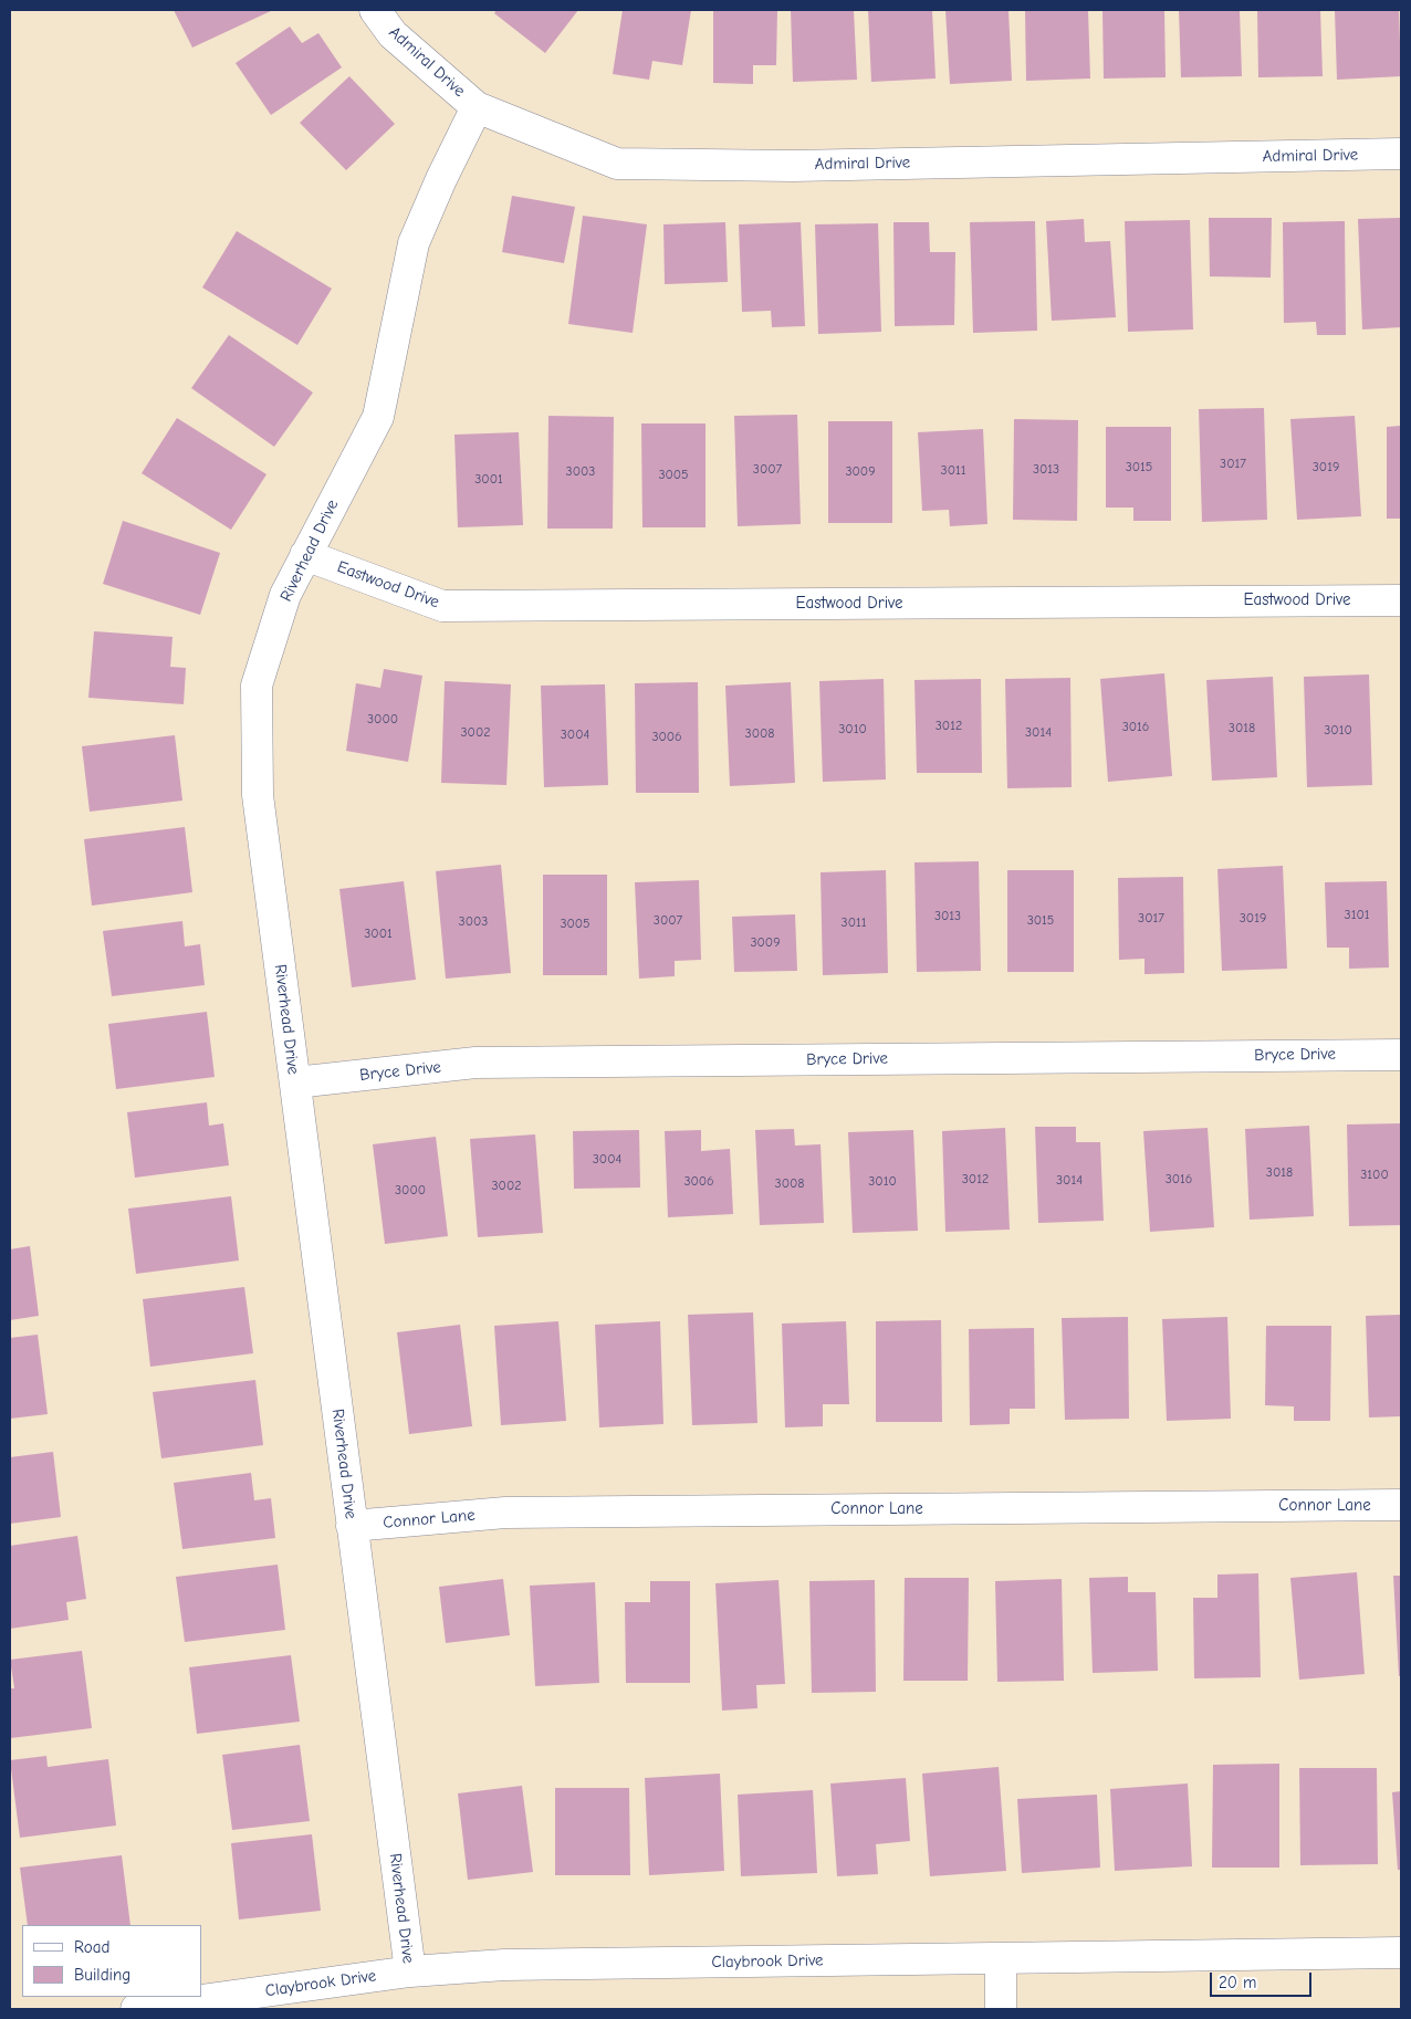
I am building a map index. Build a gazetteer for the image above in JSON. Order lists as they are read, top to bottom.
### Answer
{
  "streets": {
    "street": [
      "Admiral Drive",
      "Riverhead Drive",
      "Eastwood Drive",
      "Bryce Drive",
      "Connor Lane",
      "Claybrook Drive"
    ]
  },
  "crossings": [
    ["Admiral Drive", "Riverhead Drive"],
    ["Riverhead Drive", "Eastwood Drive"],
    ["Riverhead Drive", "Bryce Drive"],
    ["Riverhead Drive", "Connor Lane"],
    ["Riverhead Drive", "Claybrook Drive"]
  ],
  "house_numbers": [
    "3017",
    "3015",
    "3019",
    "3007",
    "3013",
    "3011",
    "3003",
    "3009",
    "3005",
    "3001",
    "3000",
    "3012",
    "3016",
    "3018",
    "3010",
    "3010",
    "3002",
    "3014",
    "3008",
    "3004",
    "3006",
    "3101",
    "3013",
    "3017",
    "3019",
    "3007",
    "3015",
    "3003",
    "3011",
    "3005",
    "3001",
    "3009",
    "3004",
    "3018",
    "3100",
    "3012",
    "3016",
    "3014",
    "3006",
    "3010",
    "3008",
    "3002",
    "3000"
  ],
  "legend": ["Road", "Building"],
  "scale_bar": "20 m"
}
